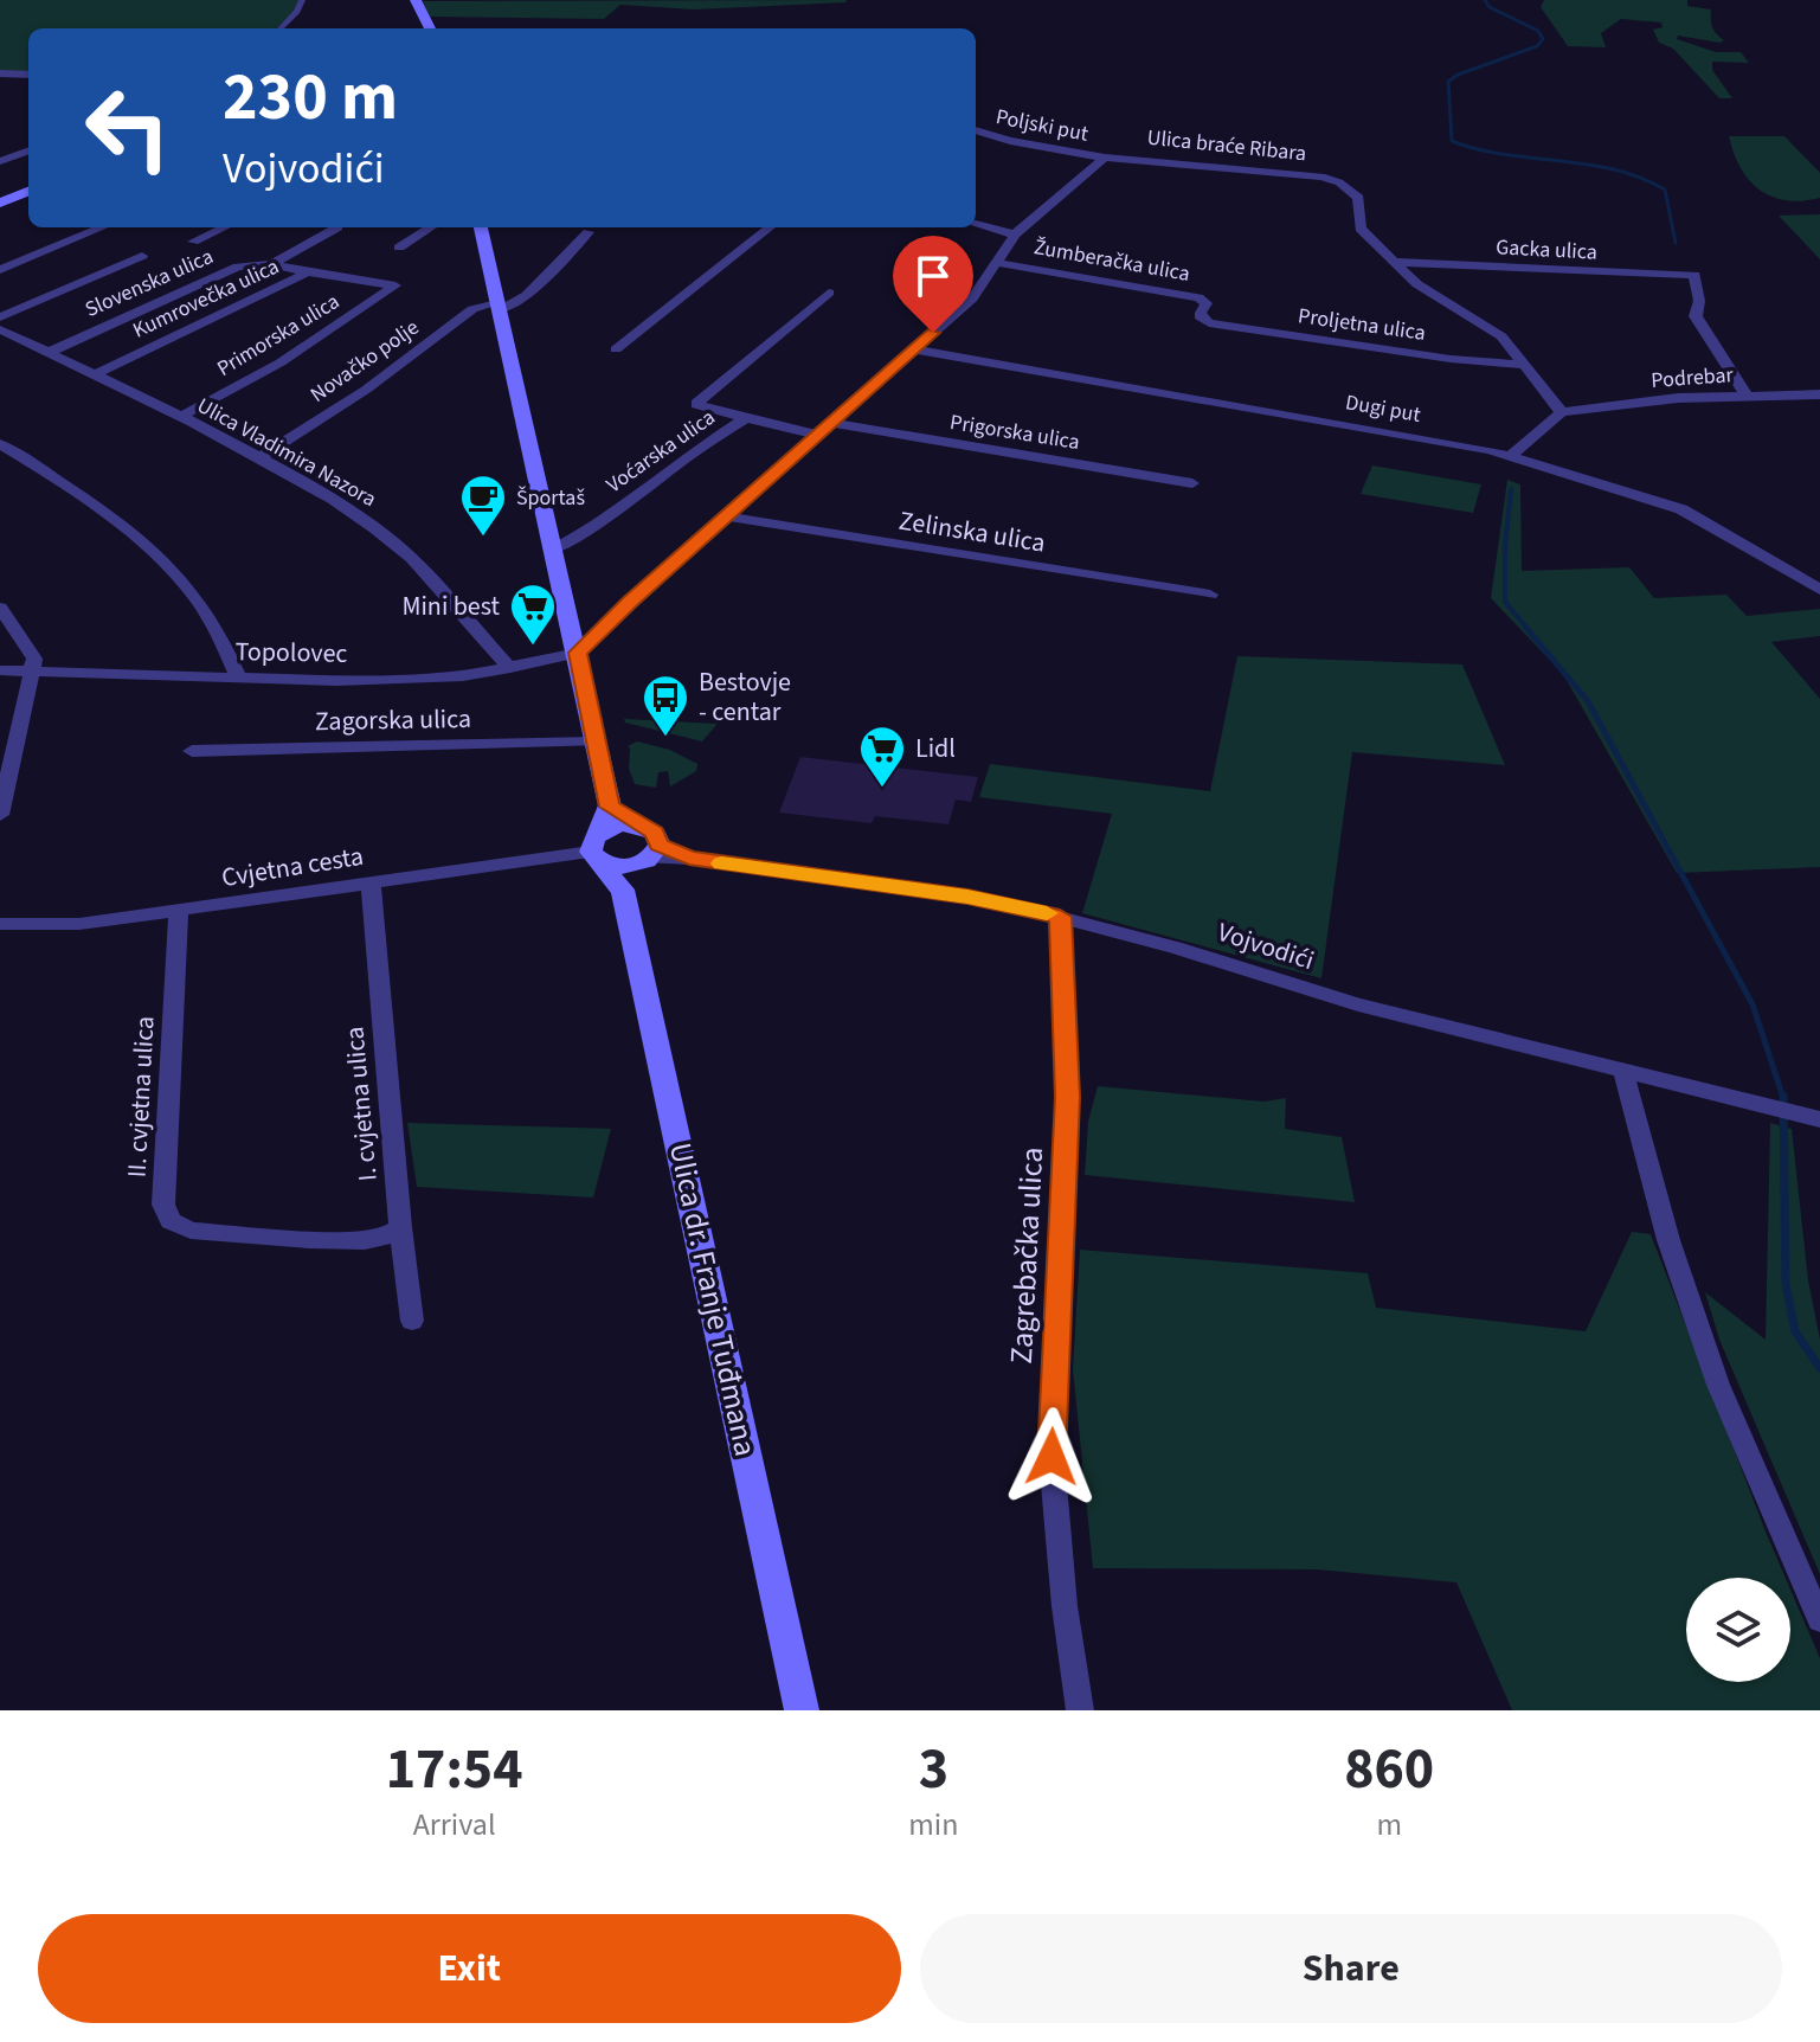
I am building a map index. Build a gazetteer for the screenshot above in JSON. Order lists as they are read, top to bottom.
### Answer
{
  "streets": {
    "main road": ["Ulica dr. Franje Tuđmana"],
    "street": [
      "Poljski put",
      "Ulica braće Ribara",
      "Gacka ulica",
      "Žumberačka ulica",
      "Slovenska ulica",
      "Kumrovečka ulica",
      "Proljetna ulica",
      "Primorska ulica",
      "Novačko polje",
      "Podrebar",
      "Dugi put",
      "Prigorska ulica",
      "Voćarska ulica",
      "Ulica Vladimira Nazora",
      "Zelinska ulica",
      "Topolovec",
      "Zagorska ulica",
      "Cvjetna cesta",
      "Vojvodići",
      "II. cvjetna ulica",
      "I. cvjetna ulica",
      "Zagrebačka ulica"
    ]
  },
  "crossings": [
    ["Poljski put", "Ulica braće Ribara"],
    ["Ulica braće Ribara", "Gacka ulica"],
    ["Ulica braće Ribara", "Proljetna ulica"],
    ["Ulica braće Ribara", "Podrebar"],
    ["Gacka ulica", "Podrebar"],
    ["Žumberačka ulica", "Proljetna ulica"],
    ["Slovenska ulica", "Kumrovečka ulica"],
    ["Slovenska ulica", "Ulica Vladimira Nazora"],
    ["Kumrovečka ulica", "Primorska ulica"],
    ["Kumrovečka ulica", "Ulica Vladimira Nazora"],
    ["Primorska ulica", "Ulica Vladimira Nazora"],
    ["Novačko polje", "Ulica Vladimira Nazora"],
    ["Ulica Vladimira Nazora", "Topolovec"],
    ["Cvjetna cesta", "II. cvjetna ulica"],
    ["Cvjetna cesta", "I. cvjetna ulica"],
    ["Cvjetna cesta", "Ulica dr. Franje Tuđmana"],
    ["Vojvodići", "Zagrebačka ulica"],
    ["Vojvodići", "Ulica dr. Franje Tuđmana"],
    ["II. cvjetna ulica", "I. cvjetna ulica"]
  ],
  "places": {
    "cafe": ["Športaš"],
    "supermarket": ["Mini best", "Lidl"],
    "bus stop": ["Bestovje - centar"]
  },
  "page": {
    "turn": ["230 m", "Vojvodići"],
    "eta": [
      "17:54",
      "Arrival",
      "3",
      "min",
      "860",
      "m"
    ],
    "buttons": ["Exit", "Share"]
  }
}
